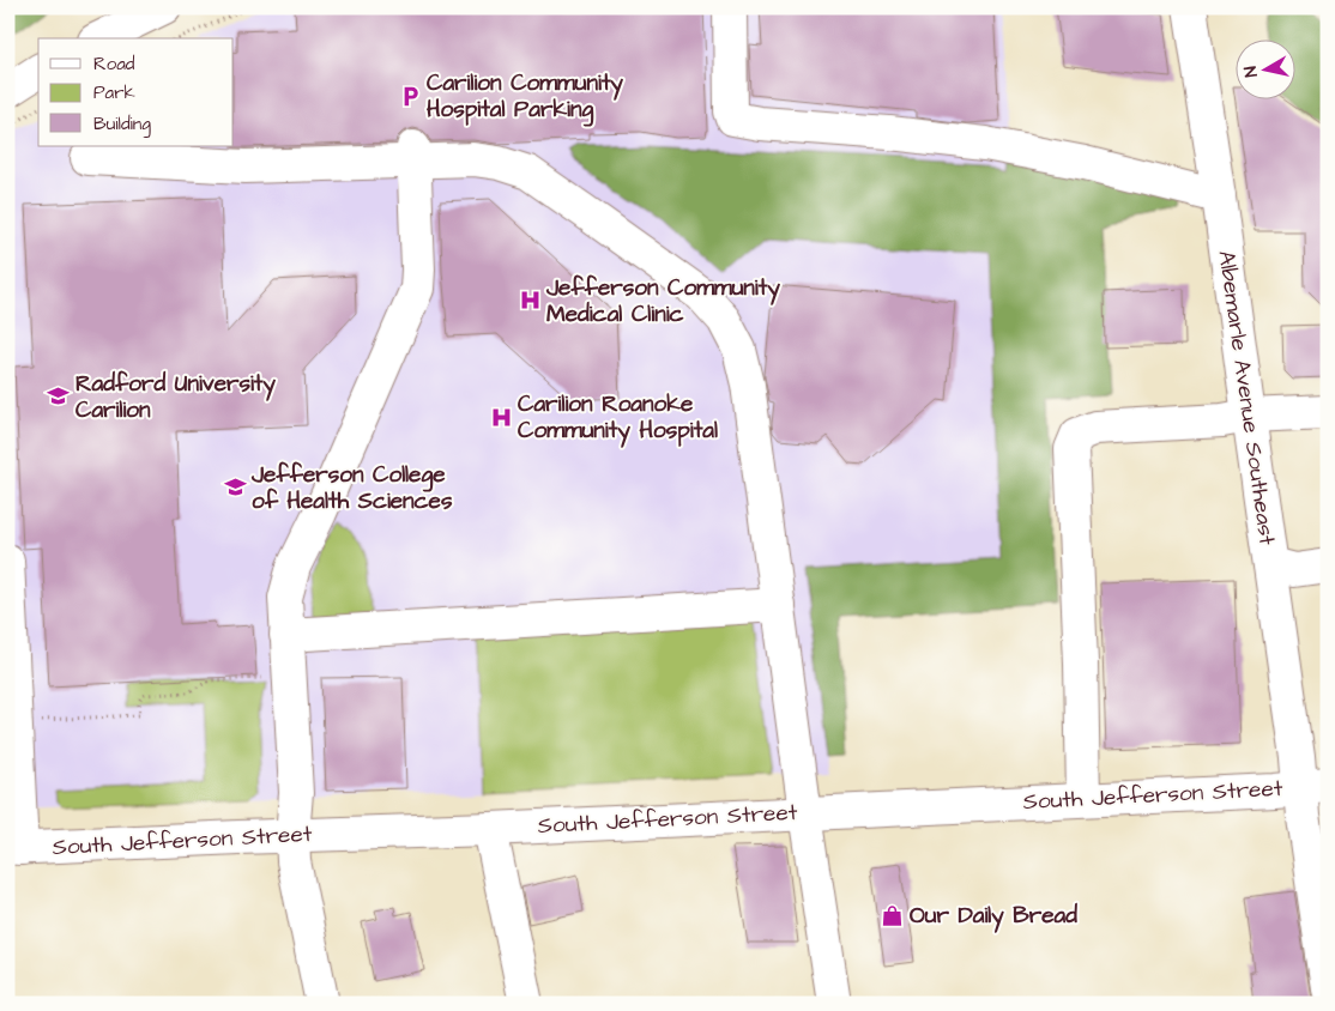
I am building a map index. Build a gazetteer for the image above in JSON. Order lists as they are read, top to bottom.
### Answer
{
  "streets": {
    "street": ["Albemarle Avenue Southeast", "South Jefferson Street"]
  },
  "crossings": [
    ["Albemarle Avenue Southeast", "South Jefferson Street"]
  ],
  "places": {
    "parking": ["Carilion Community Hospital Parking"],
    "hospital": ["Jefferson Community Medical Clinic", "Carilion Roanoke Community Hospital"],
    "school or university": ["Radford University Carilion", "Jefferson College of Health Sciences"],
    "shop": ["Our Daily Bread"]
  },
  "legend": ["Road", "Park", "Building"],
  "north": "left"
}
